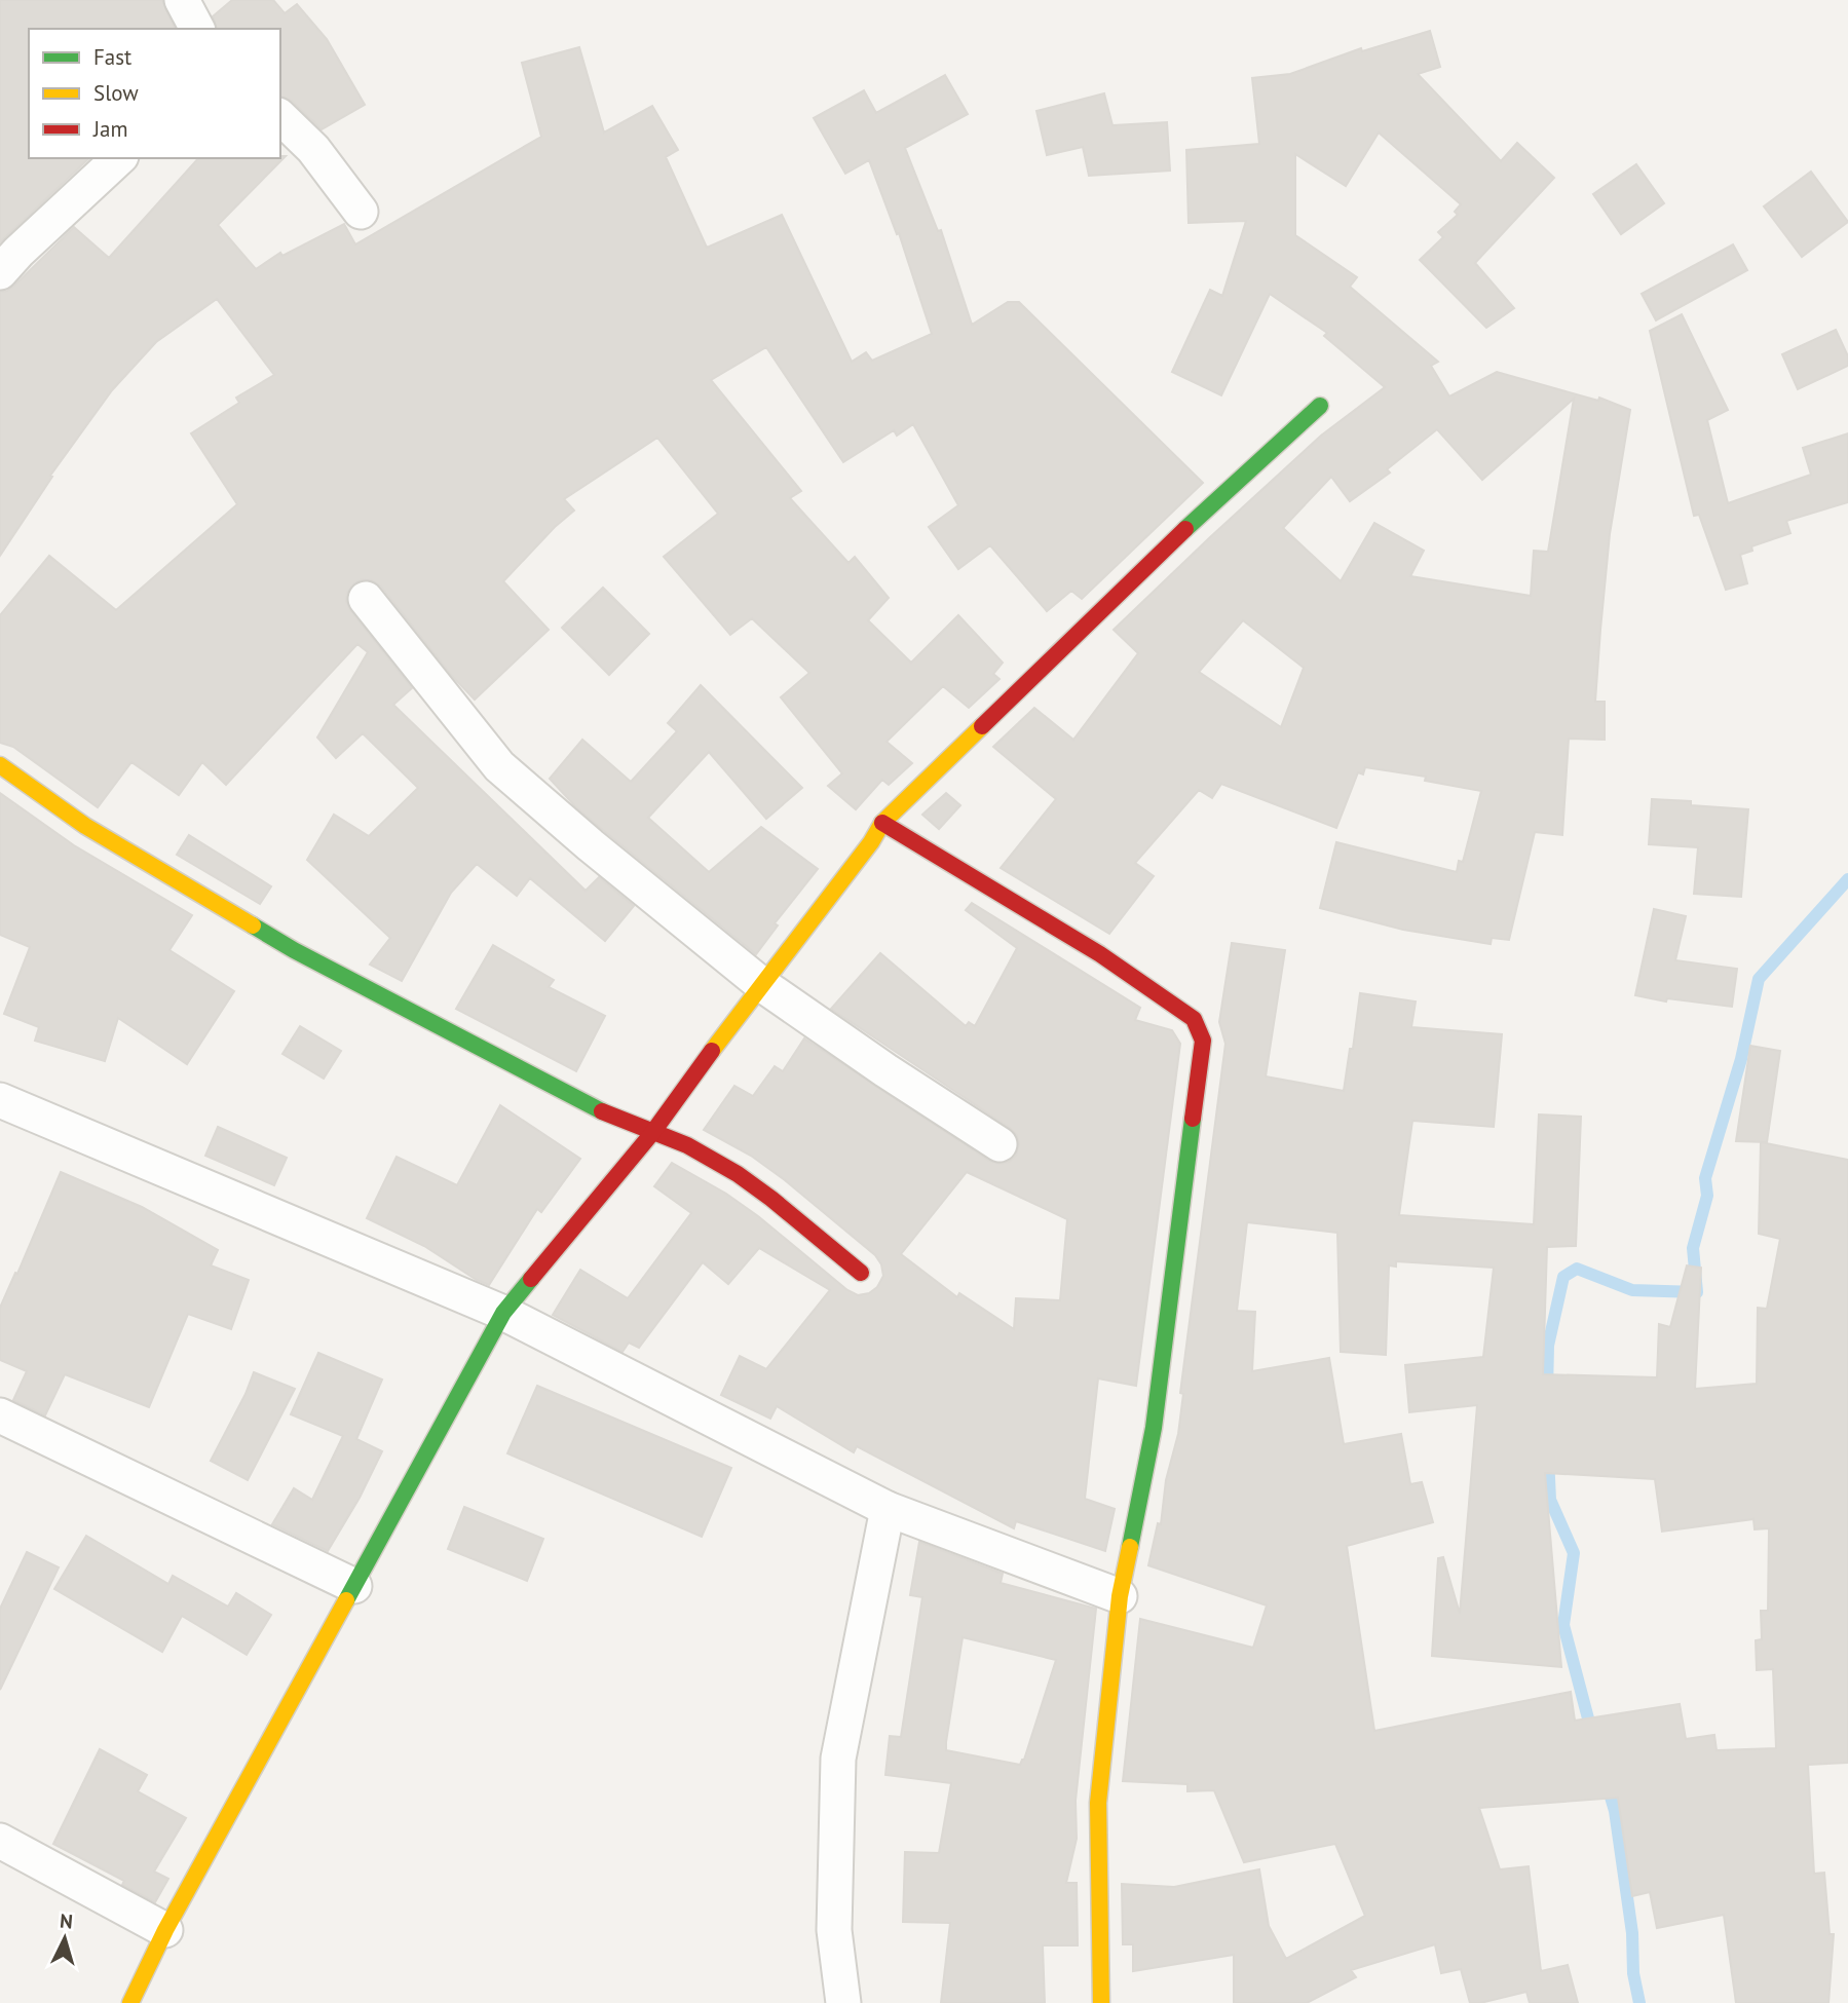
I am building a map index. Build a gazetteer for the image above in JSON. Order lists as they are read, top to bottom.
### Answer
{
  "legend": ["Fast", "Slow", "Jam"],
  "north": "top"
}
